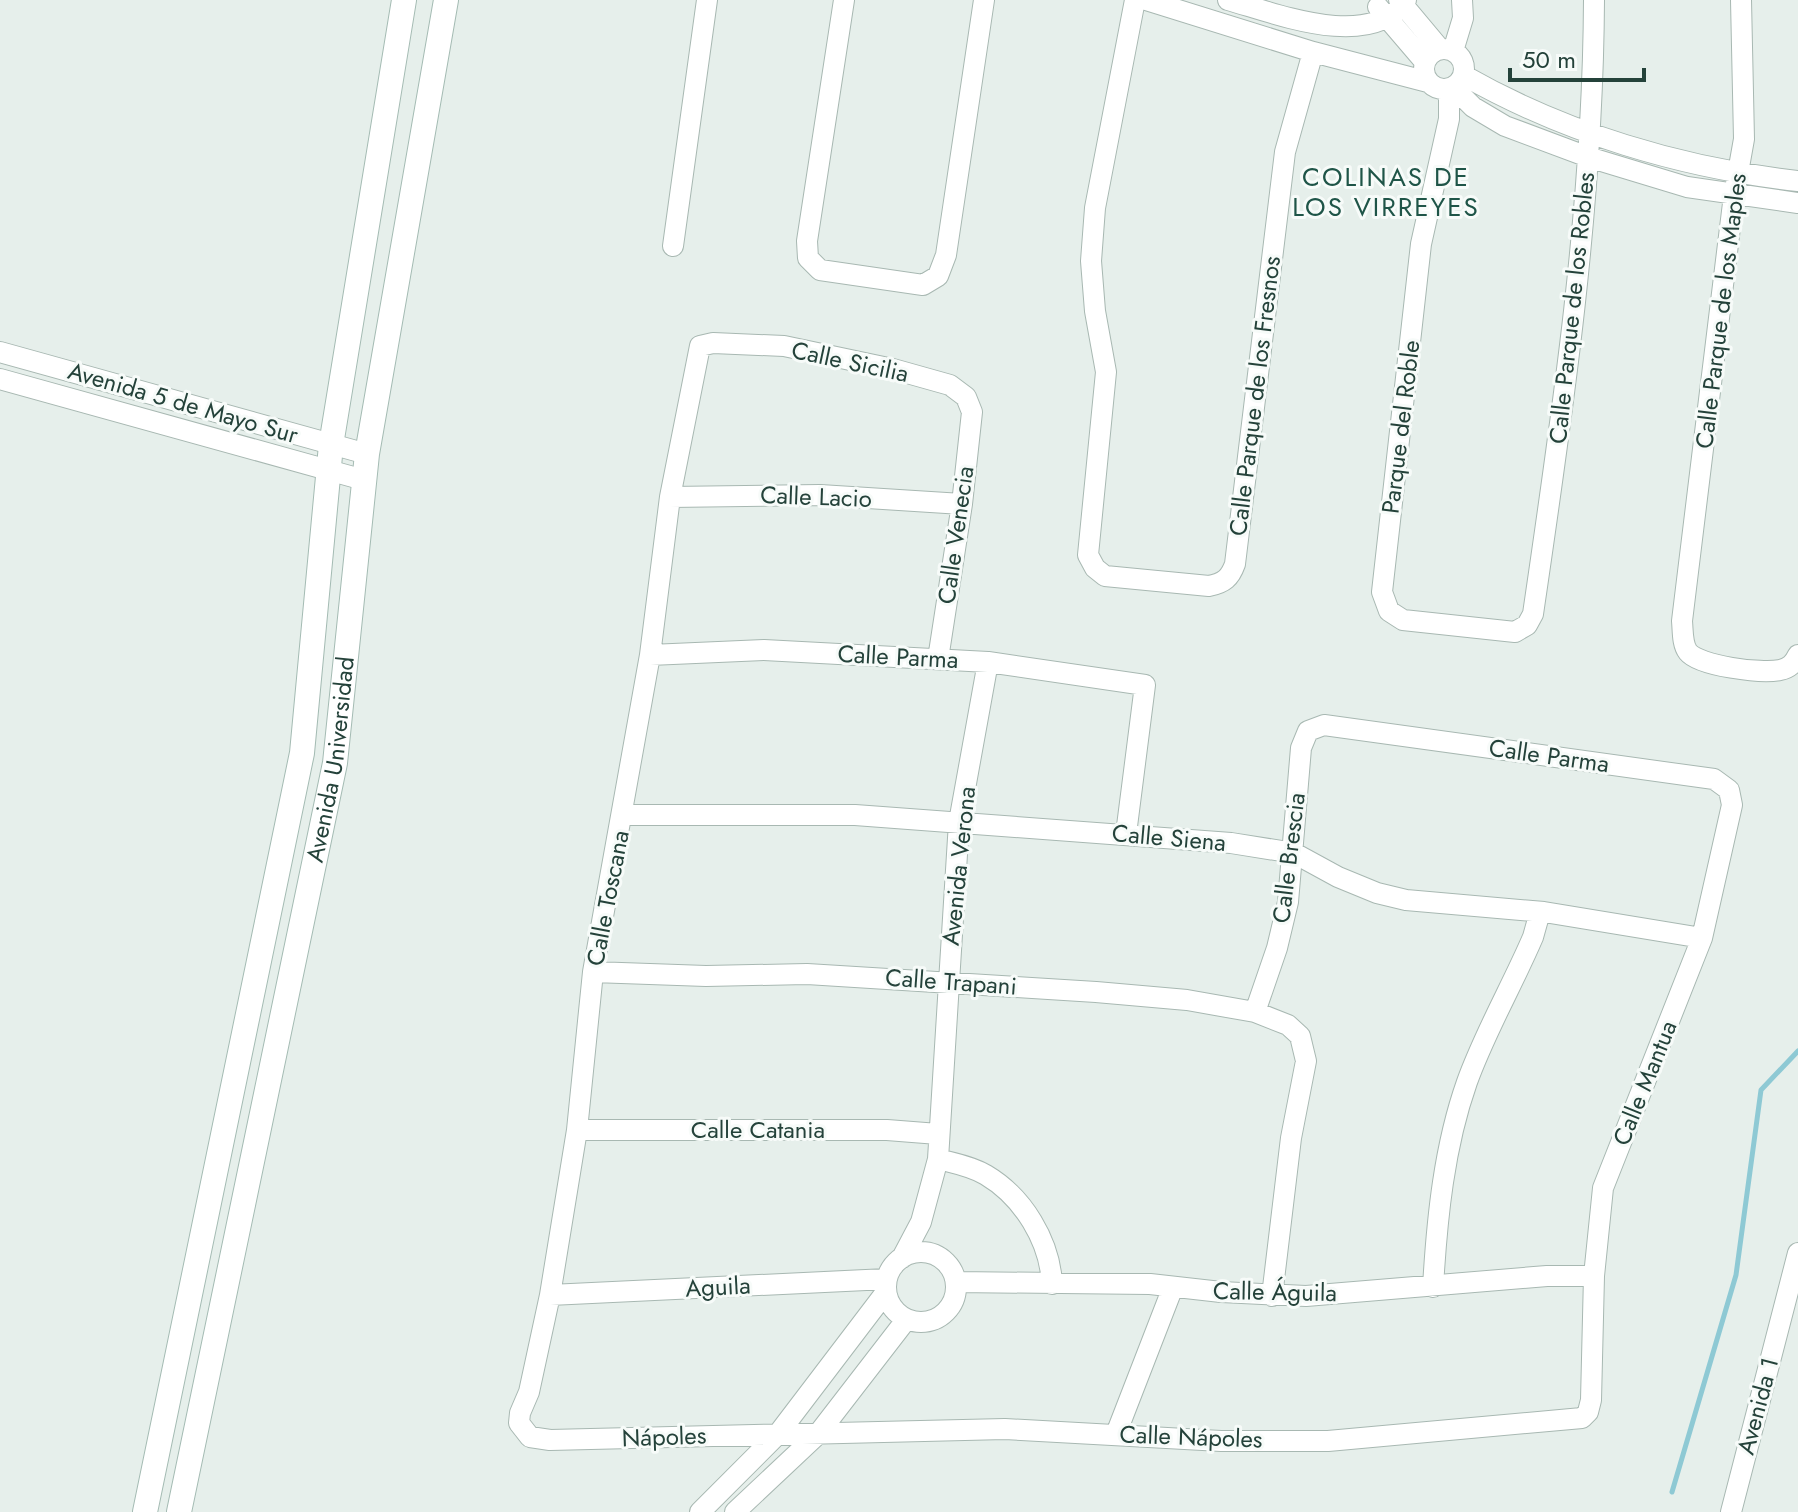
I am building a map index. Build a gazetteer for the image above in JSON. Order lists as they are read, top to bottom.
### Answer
{
  "streets": {
    "main road": ["Avenida Universidad"],
    "street": [
      "Calle Parque de los Robles",
      "Calle Parque de los Maples",
      "Calle Sicilia",
      "Calle Parque de los Fresnos",
      "Avenida 5 de Mayo Sur",
      "Parque del Roble",
      "Calle Lacio",
      "Calle Venecia",
      "Calle Parma",
      "Calle Siena",
      "Calle Brescia",
      "Avenida Verona",
      "Calle Toscana",
      "Calle Trapani",
      "Calle Mantua",
      "Calle Catania",
      "Aguila",
      "Calle Águila",
      "Avenida 1",
      "Nápoles",
      "Calle Nápoles"
    ]
  },
  "crossings": [
    ["Calle Parque de los Robles", "Parque del Roble"],
    ["Calle Sicilia", "Calle Venecia"],
    ["Calle Sicilia", "Calle Toscana"],
    ["Avenida 5 de Mayo Sur", "Avenida Universidad"],
    ["Calle Lacio", "Calle Venecia"],
    ["Calle Lacio", "Calle Toscana"],
    ["Calle Venecia", "Calle Parma"],
    ["Calle Parma", "Calle Siena"],
    ["Calle Parma", "Calle Brescia"],
    ["Calle Parma", "Avenida Verona"],
    ["Calle Parma", "Calle Toscana"],
    ["Calle Parma", "Calle Mantua"],
    ["Calle Siena", "Calle Brescia"],
    ["Calle Siena", "Avenida Verona"],
    ["Calle Siena", "Calle Toscana"],
    ["Calle Siena", "Calle Mantua"],
    ["Calle Brescia", "Calle Trapani"],
    ["Avenida Verona", "Calle Trapani"],
    ["Avenida Verona", "Calle Catania"],
    ["Avenida Verona", "Aguila"],
    ["Avenida Verona", "Calle Águila"],
    ["Calle Toscana", "Calle Trapani"],
    ["Calle Toscana", "Calle Catania"],
    ["Calle Toscana", "Aguila"],
    ["Calle Toscana", "Nápoles"],
    ["Calle Trapani", "Calle Águila"],
    ["Calle Mantua", "Calle Águila"],
    ["Calle Mantua", "Calle Nápoles"],
    ["Aguila", "Calle Águila"],
    ["Nápoles", "Calle Nápoles"]
  ],
  "districts": ["COLINAS DE LOS VIRREYES"],
  "scale_bar": "50 m"
}
